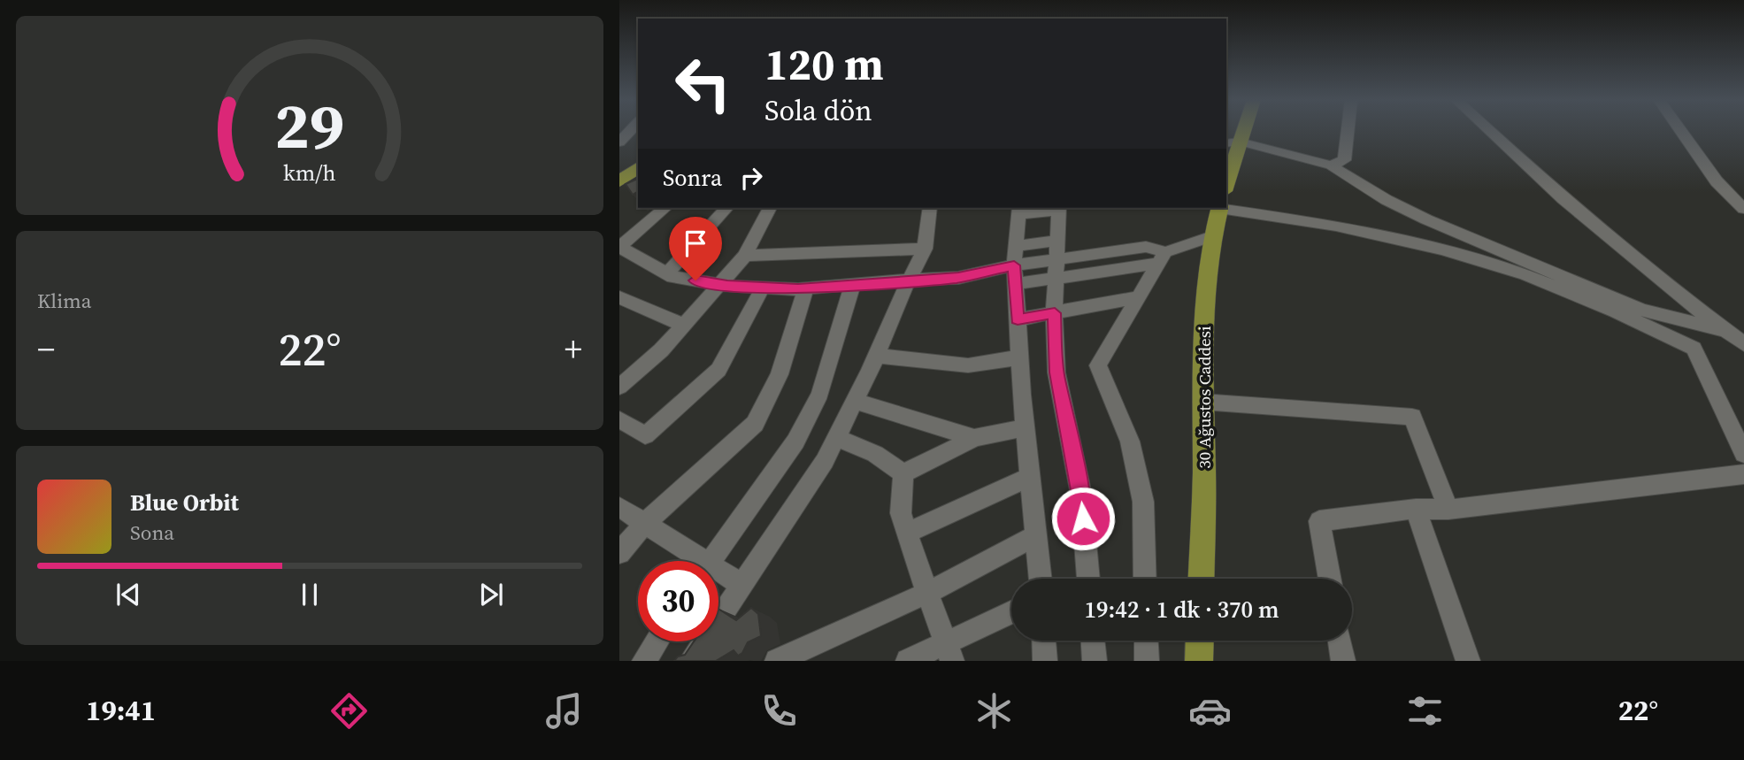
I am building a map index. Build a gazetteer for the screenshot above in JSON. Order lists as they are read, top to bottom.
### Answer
{
  "streets": {
    "main road": ["30 Ağustos Caddesi"]
  },
  "page": {
    "turn": ["120 m", "Sola dön"],
    "then": "Sonra",
    "tile": "Klima",
    "heat": ["−", "22°", "+"],
    "song": ["Blue Orbit", "Sona"],
    "limit": "30",
    "trip": "19:42 · 1 dk · 370 m",
    "tabs": ["19:41", "22°"],
    "gauge": ["29", "km/h"]
  }
}
